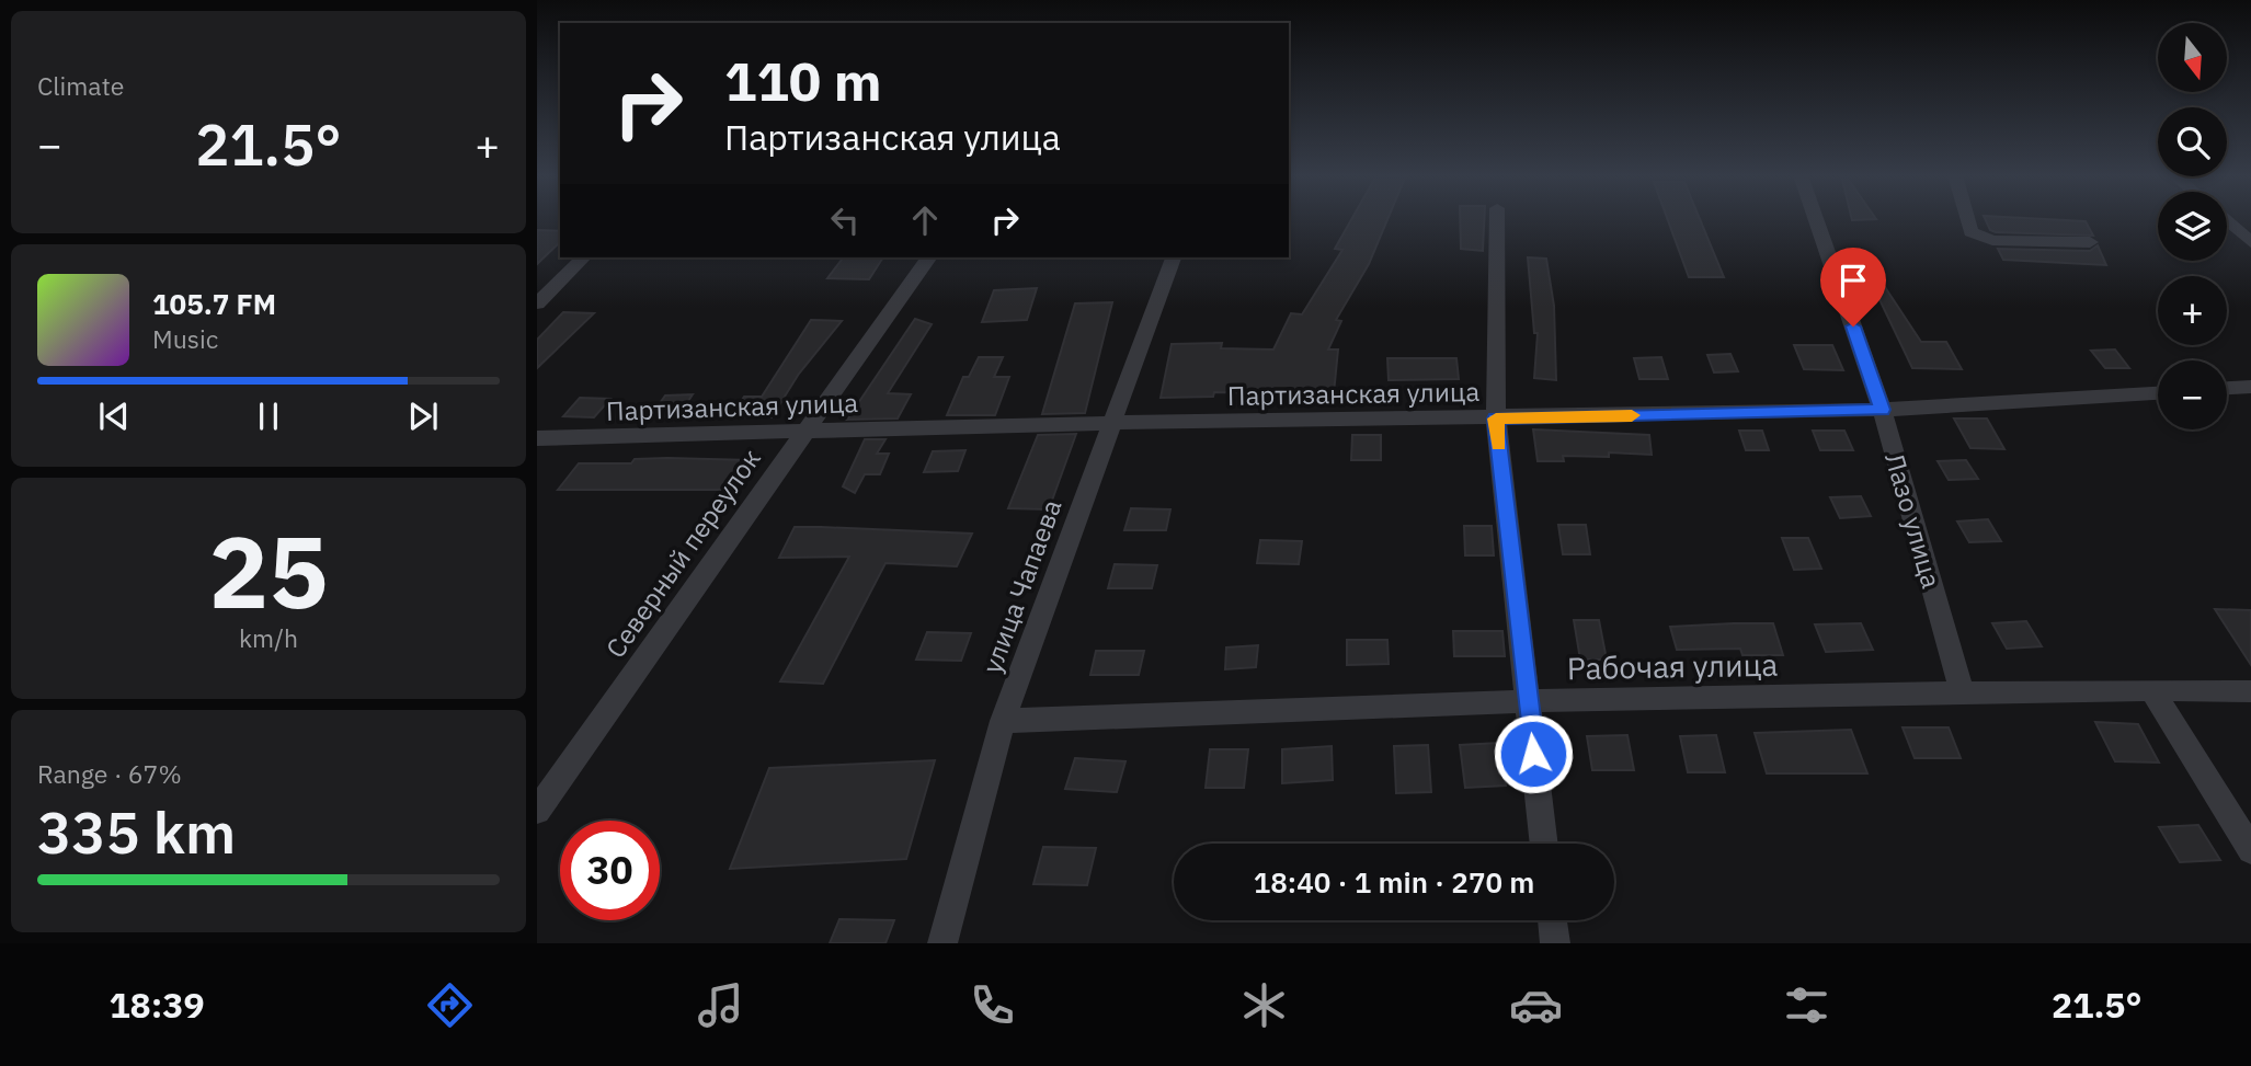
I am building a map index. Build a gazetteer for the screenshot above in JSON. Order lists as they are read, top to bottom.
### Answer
{
  "streets": {
    "street": [
      "Партизанская улица",
      "Лазо улица",
      "Северный переулок",
      "улица Чапаева",
      "Рабочая улица"
    ]
  },
  "crossings": [
    ["Партизанская улица", "Лазо улица"],
    ["Партизанская улица", "Северный переулок"],
    ["Партизанская улица", "улица Чапаева"],
    ["Лазо улица", "Рабочая улица"],
    ["улица Чапаева", "Рабочая улица"]
  ],
  "north": "bottom",
  "page": {
    "tile": [
      "Climate",
      ["25", "km/h"],
      ["Range · 67%", "335 km"]
    ],
    "map_buttons": ["+", "−"],
    "turn": ["110 m", "Партизанская улица"],
    "heat": ["−", "21.5°", "+"],
    "song": ["105.7 FM", "Music"],
    "limit": "30",
    "trip": "18:40 · 1 min · 270 m",
    "tabs": ["18:39", "21.5°"]
  }
}
